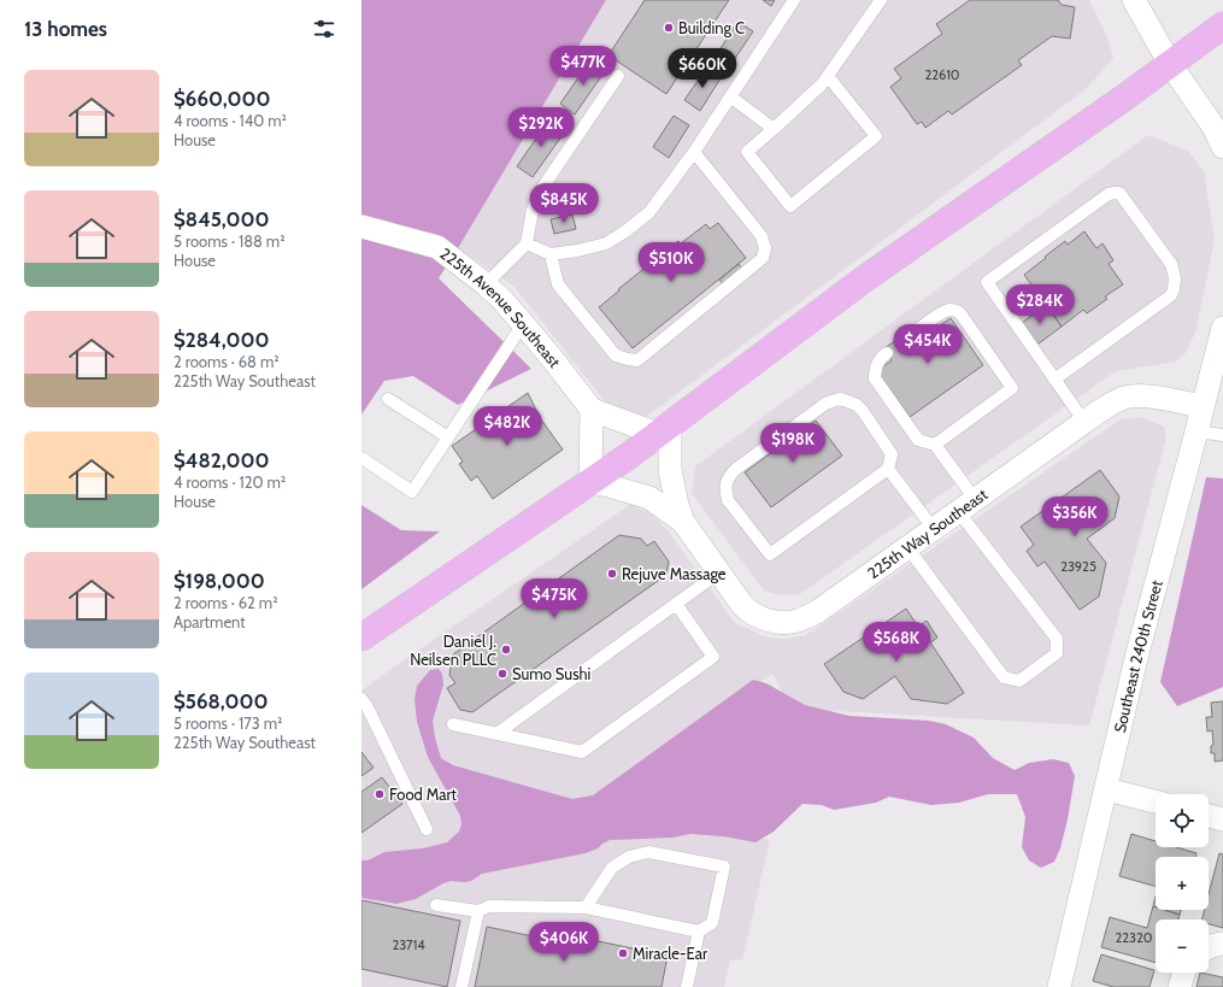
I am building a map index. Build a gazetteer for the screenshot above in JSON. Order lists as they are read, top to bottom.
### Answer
{
  "streets": {
    "street": ["225th Avenue Southeast", "225th Way Southeast", "Southeast 240th Street"]
  },
  "crossings": [
    ["225th Way Southeast", "Southeast 240th Street"]
  ],
  "places": [
    "Building C",
    "Rejuve Massage",
    "Daniel J. Neilsen PLLC",
    "Sumo Sushi",
    "Food Mart",
    "Miracle-Ear"
  ],
  "house_numbers": [
    "22610",
    "23925",
    "22320",
    "23714"
  ],
  "page": {
    "heading": "13 homes",
    "price": [
      "$477K",
      "$660K",
      "$292K",
      "$845K",
      "$510K",
      "$284K",
      "$454K",
      "$482K",
      "$198K",
      "$356K",
      "$475K",
      "$568K",
      "$406K"
    ],
    "list": [
      {
        "name": "$660,000",
        "note": "4 rooms · 140 m² · House"
      },
      {
        "name": "$845,000",
        "note": "5 rooms · 188 m² · House"
      },
      {
        "name": "$284,000",
        "note": "2 rooms · 68 m² · 225th Way Southeast"
      },
      {
        "name": "$482,000",
        "note": "4 rooms · 120 m² · House"
      },
      {
        "name": "$198,000",
        "note": "2 rooms · 62 m² · Apartment"
      },
      {
        "name": "$568,000",
        "note": "5 rooms · 173 m² · 225th Way Southeast"
      }
    ],
    "map_buttons": ["+", "−"]
  }
}
